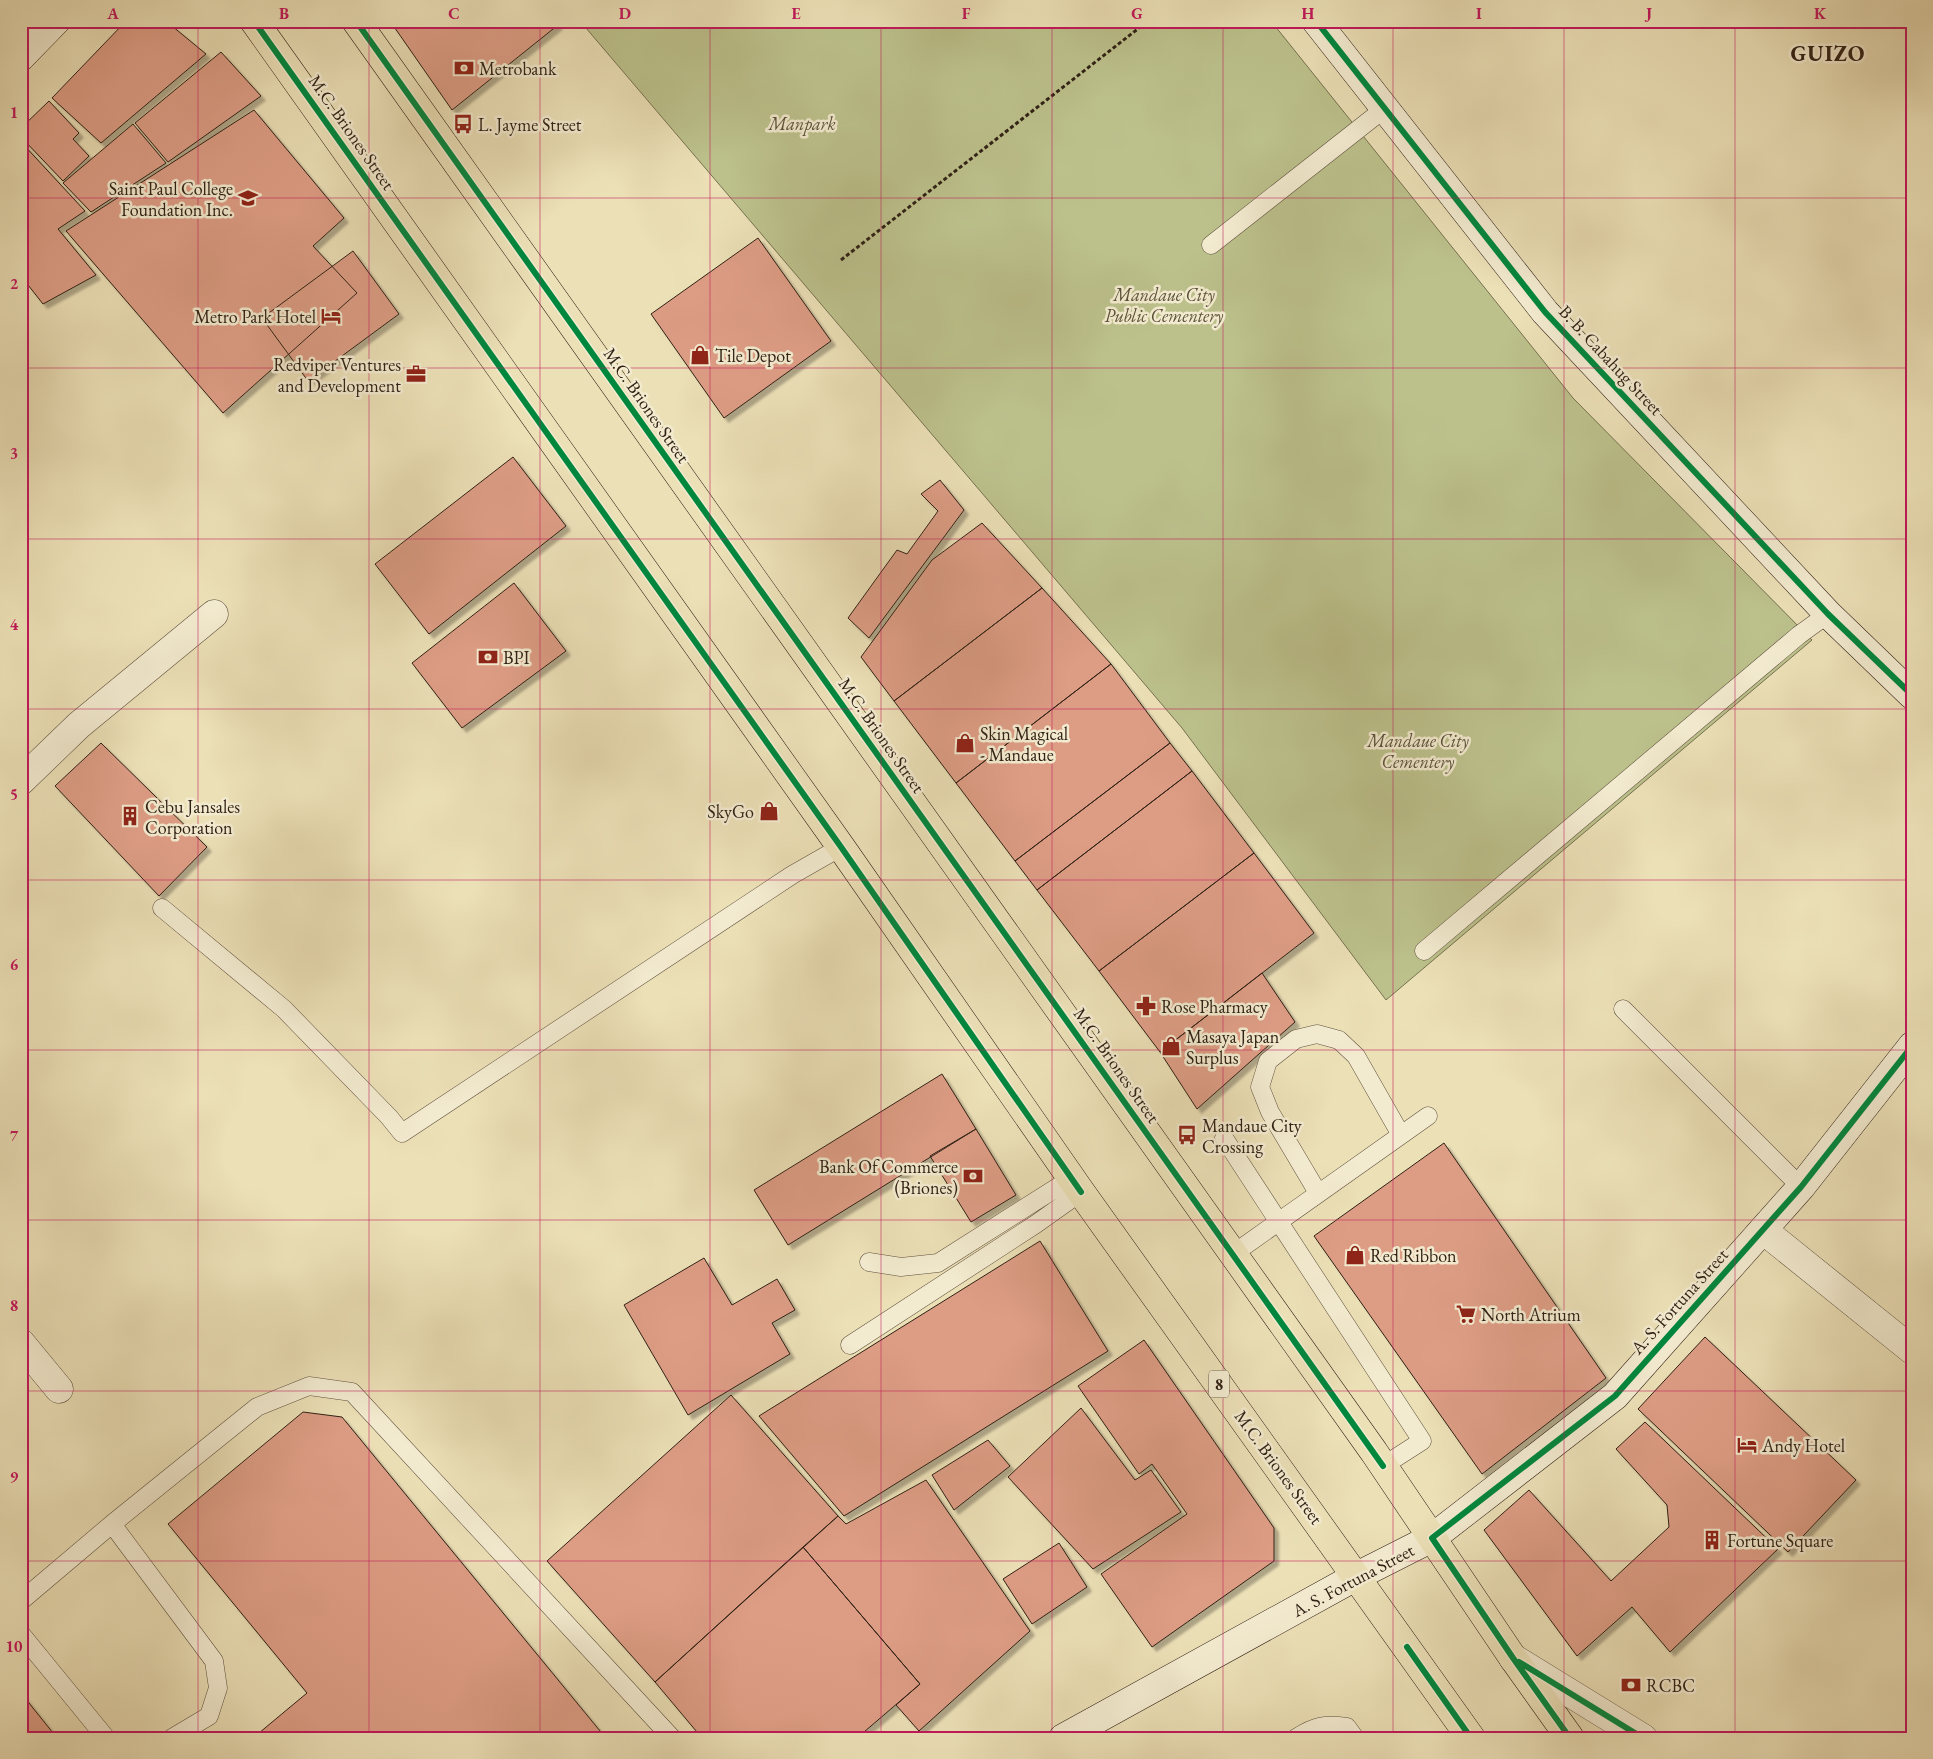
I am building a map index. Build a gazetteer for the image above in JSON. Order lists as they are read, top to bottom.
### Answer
{
  "streets": {
    "main road": ["M.C. Briones Street", "8"],
    "street": ["B. B. Cabahug Street", "A. S. Fortuna Street"]
  },
  "crossings": [
    ["M.C. Briones Street", "A. S. Fortuna Street"]
  ],
  "districts": ["GUIZO"],
  "parks": ["Manpark", "Mandaue City Public Cementery", "Mandaue City Cementery"],
  "places": {
    "bank": [
      "Metrobank",
      "BPI",
      "Bank Of Commerce (Briones)",
      "RCBC"
    ],
    "bus stop": ["L. Jayme Street", "Mandaue City Crossing"],
    "school or university": ["Saint Paul College Foundation Inc."],
    "hotel": ["Metro Park Hotel", "Andy Hotel"],
    "shop": [
      "Tile Depot",
      "Skin Magical - Mandaue",
      "SkyGo",
      "Masaya Japan Surplus",
      "Red Ribbon"
    ],
    "office": ["Redviper Ventures and Development"],
    "building": ["Cebu Jansales Corporation", "Fortune Square"],
    "pharmacy": ["Rose Pharmacy"],
    "supermarket": ["North Atrium"]
  },
  "grid": {
    "columns": [
      "A",
      "B",
      "C",
      "D",
      "E",
      "F",
      "G",
      "H",
      "I",
      "J",
      "K"
    ],
    "rows": [
      "1",
      "2",
      "3",
      "4",
      "5",
      "6",
      "7",
      "8",
      "9",
      "10"
    ]
  }
}
